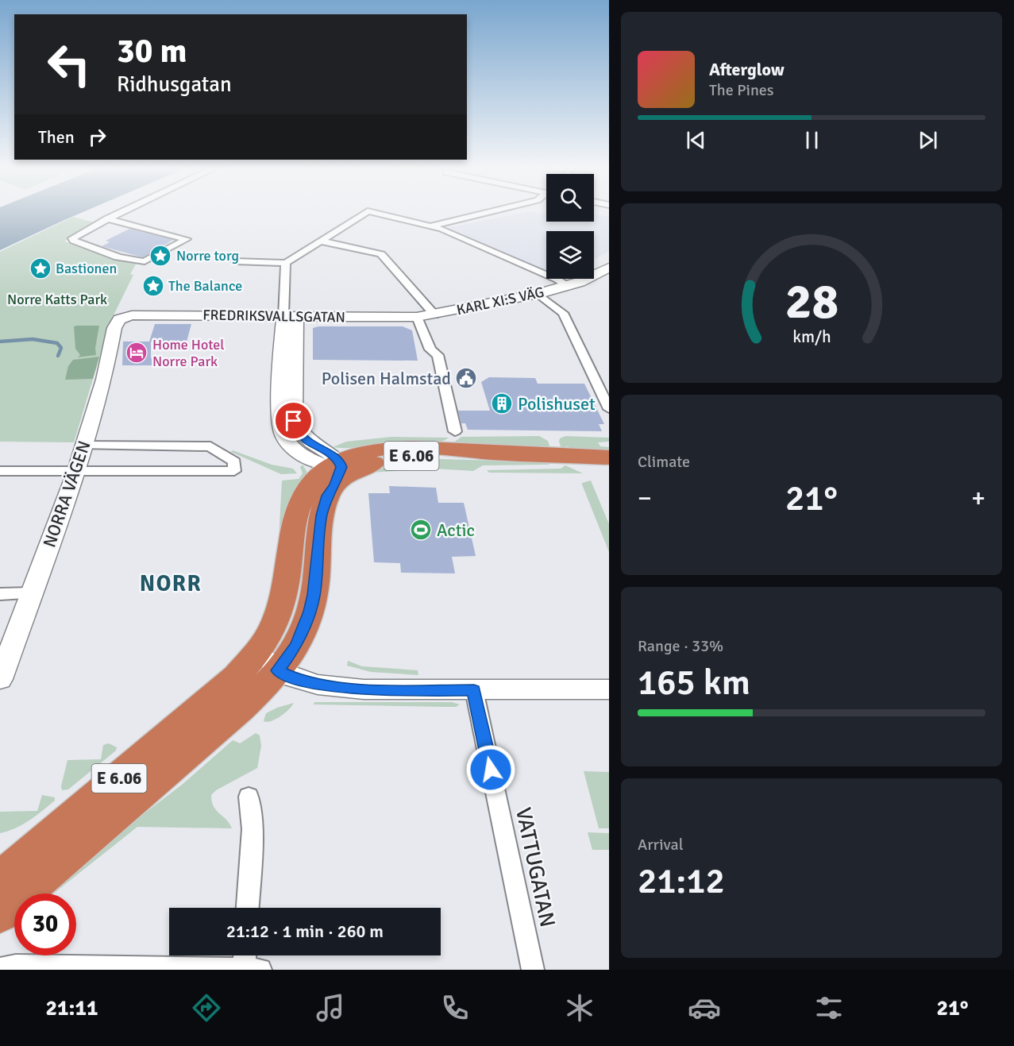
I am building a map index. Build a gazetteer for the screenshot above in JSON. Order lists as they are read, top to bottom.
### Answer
{
  "streets": {
    "highway": ["E 6.06"],
    "street": [
      "KARL XI:S VÄG",
      "FREDRIKSVALLSGATAN",
      "NORRA VÄGEN",
      "VATTUGATAN"
    ]
  },
  "crossings": [
    ["KARL XI:S VÄG", "FREDRIKSVALLSGATAN"],
    ["FREDRIKSVALLSGATAN", "NORRA VÄGEN"]
  ],
  "districts": ["NORR"],
  "parks": ["Norre Katts Park"],
  "places": {
    "place": ["Norre torg", "Bastionen", "The Balance"],
    "hotel": ["Home Hotel Norre Park"],
    "public building": ["Polisen Halmstad"],
    "building": ["Polishuset"],
    "sports": ["Actic"]
  },
  "page": {
    "turn": ["30 m", "Ridhusgatan"],
    "song": ["Afterglow", "The Pines"],
    "then": "Then",
    "tile": [
      "Climate",
      ["Range · 33%", "165 km"],
      ["Arrival", "21:12"]
    ],
    "heat": ["−", "21°", "+"],
    "limit": "30",
    "trip": "21:12 · 1 min · 260 m",
    "tabs": ["21:11", "21°"],
    "gauge": ["28", "km/h"]
  }
}
